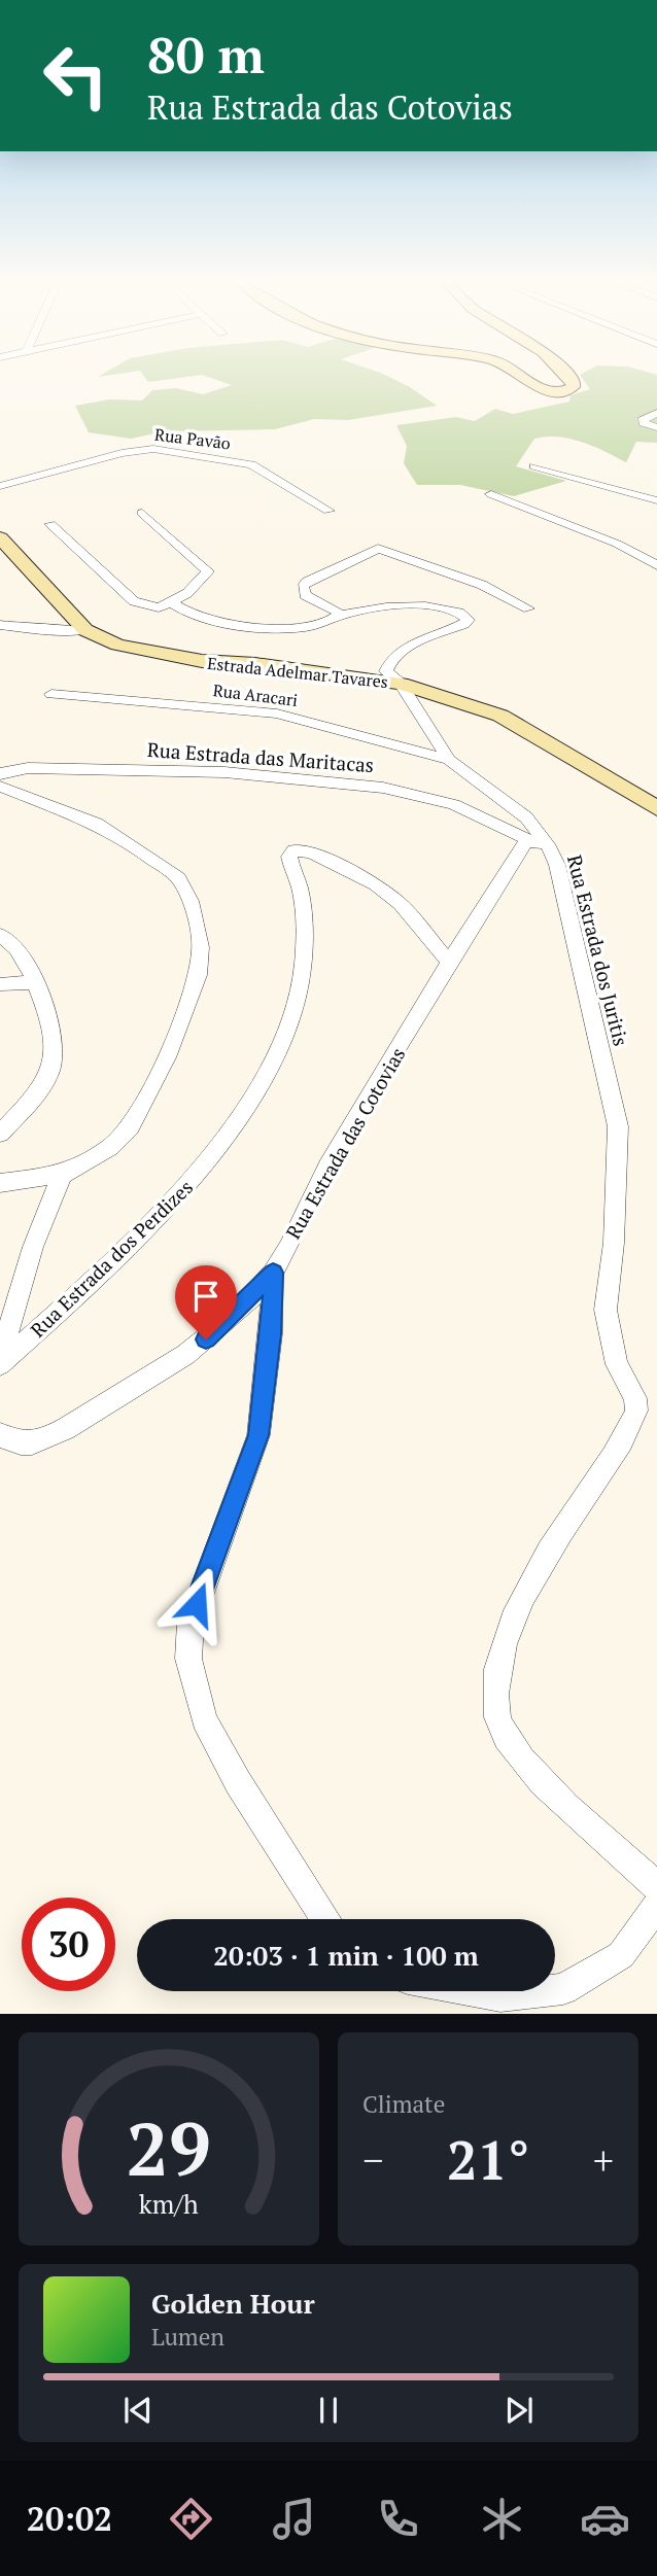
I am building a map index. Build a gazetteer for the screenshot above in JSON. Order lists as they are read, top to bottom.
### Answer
{
  "streets": {
    "street": [
      "Rua Pavão",
      "Estrada Adelmar Tavares",
      "Rua Aracari",
      "Rua Estrada das Maritacas",
      "Rua Estrada dos Juritis",
      "Rua Estrada das Cotovias",
      "Rua Estrada dos Perdizes"
    ]
  },
  "crossings": [
    ["Estrada Adelmar Tavares", "Rua Estrada dos Juritis"],
    ["Rua Aracari", "Rua Estrada dos Juritis"],
    ["Rua Estrada das Maritacas", "Rua Estrada dos Juritis"],
    ["Rua Estrada das Maritacas", "Rua Estrada das Cotovias"],
    ["Rua Estrada das Cotovias", "Rua Estrada dos Perdizes"]
  ],
  "page": {
    "turn": ["80 m", "Rua Estrada das Cotovias"],
    "limit": "30",
    "trip": "20:03 · 1 min · 100 m",
    "tile": "Climate",
    "heat": ["−", "21°", "+"],
    "song": ["Golden Hour", "Lumen"],
    "tabs": "20:02",
    "gauge": ["29", "km/h"]
  }
}
